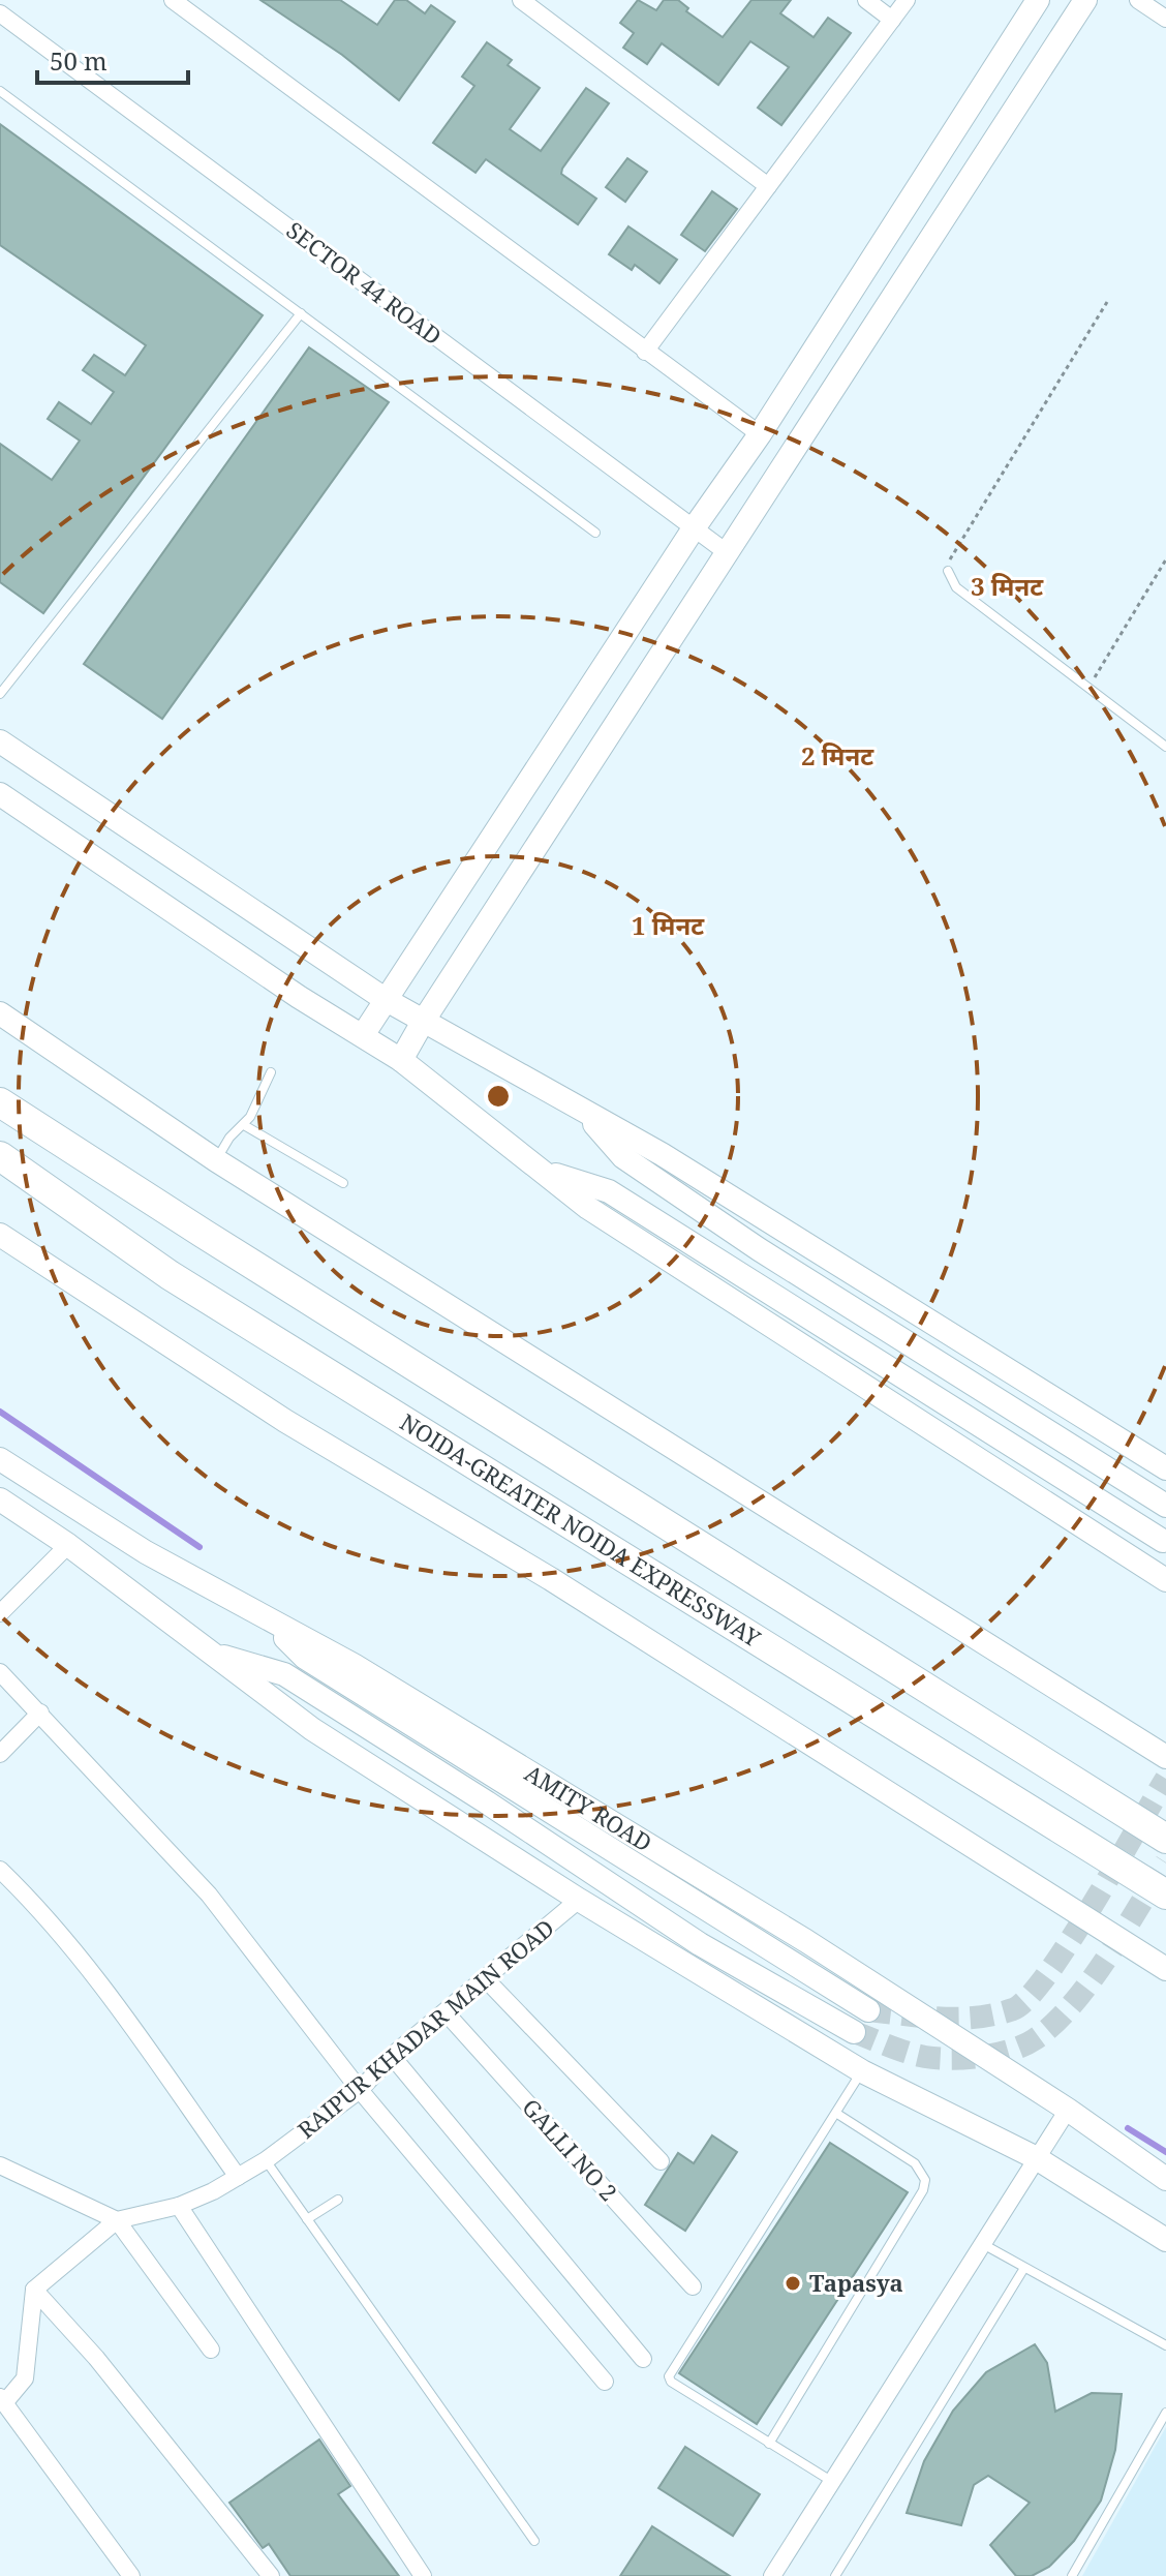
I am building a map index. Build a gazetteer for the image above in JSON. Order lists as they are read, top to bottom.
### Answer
{
  "streets": {
    "highway": ["NOIDA-GREATER NOIDA EXPRESSWAY"],
    "street": [
      "SECTOR 44 ROAD",
      "AMITY ROAD",
      "RAIPUR KHADAR MAIN ROAD",
      "GALLI NO 2"
    ]
  },
  "crossings": [
    ["RAIPUR KHADAR MAIN ROAD", "GALLI NO 2"]
  ],
  "places": ["Tapasya"],
  "scale_bar": "50 m",
  "rings": ["3 मिनट", "2 मिनट", "1 मिनट"]
}
